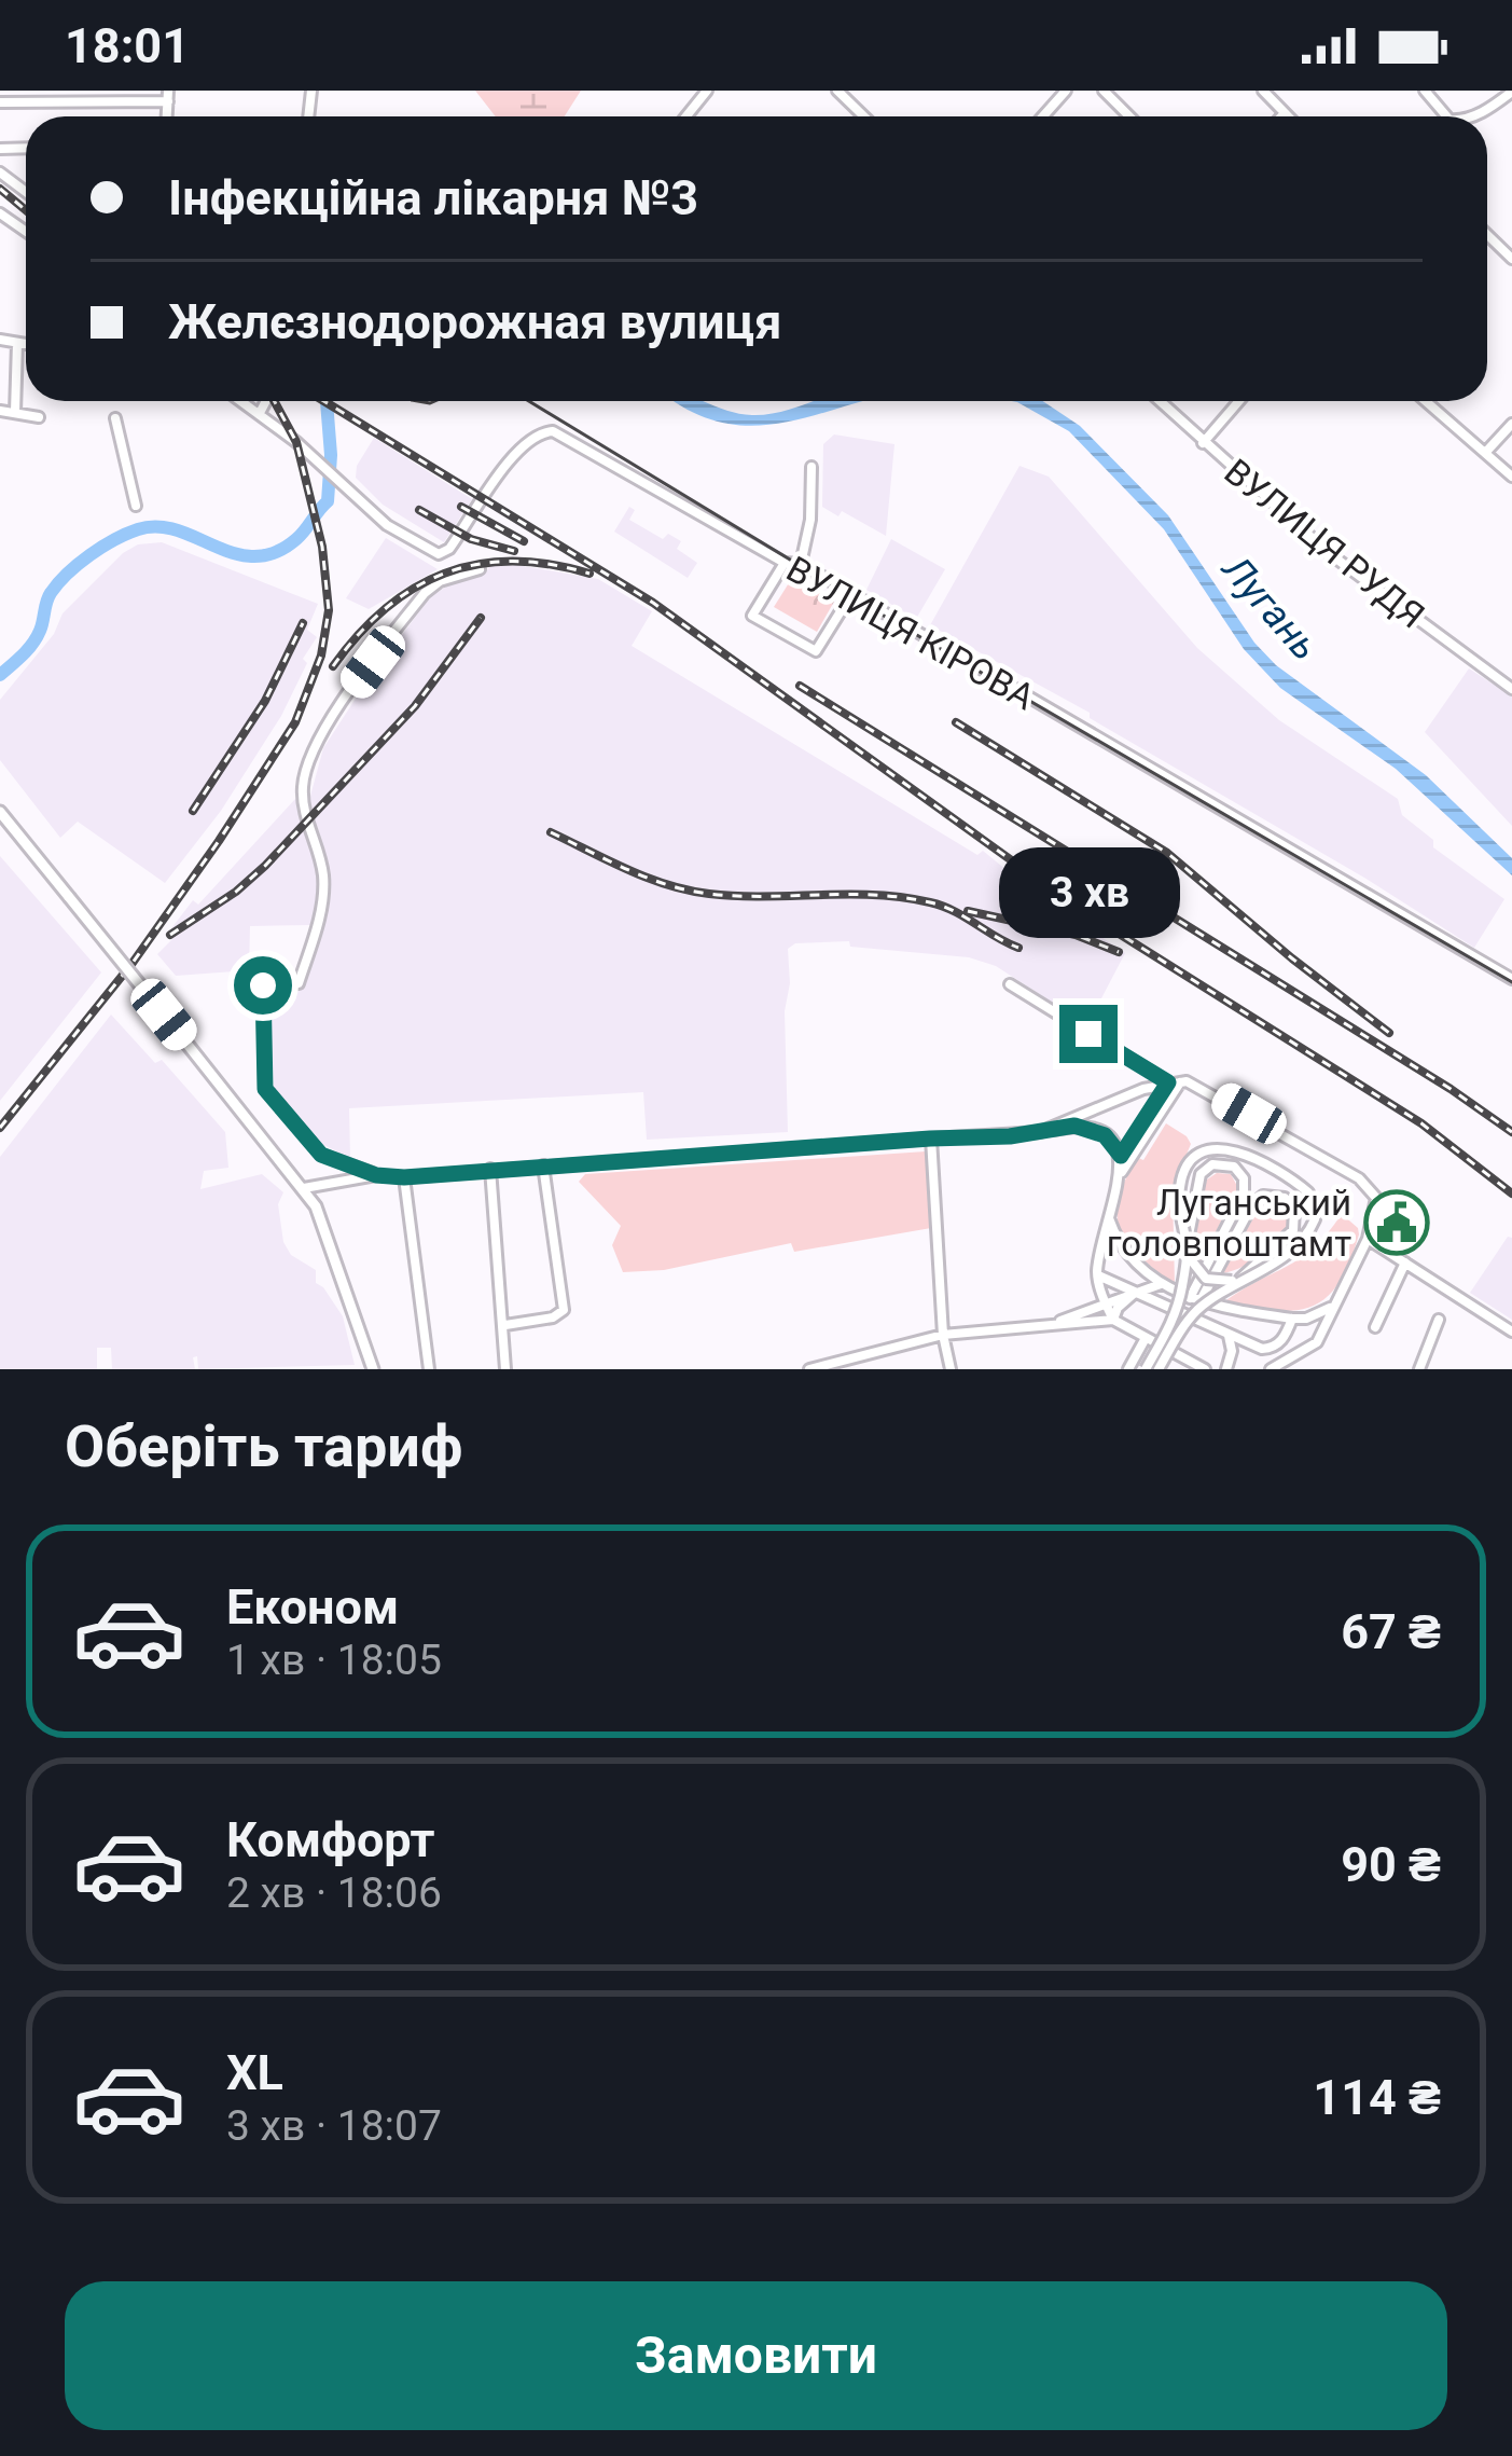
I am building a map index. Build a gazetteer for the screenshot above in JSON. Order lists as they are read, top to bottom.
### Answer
{
  "streets": {
    "street": ["ВУЛИЦЯ РУДЯ", "ВУЛИЦЯ КІРОВА"]
  },
  "water": ["Лугань"],
  "places": {
    "public building": ["Луганський головпоштамт"]
  },
  "page": {
    "status": "18:01",
    "banner": ["Інфекційна лікарня №3", "Желєзнодорожная вулиця"],
    "bubble": "3 хв",
    "heading": "Оберіть тариф",
    "list": [
      {
        "name": "Економ",
        "note": "1 хв · 18:05",
        "value": "67 ₴"
      },
      {
        "name": "Комфорт",
        "note": "2 хв · 18:06",
        "value": "90 ₴"
      },
      {
        "name": "XL",
        "note": "3 хв · 18:07",
        "value": "114 ₴"
      }
    ],
    "buttons": "Замовити"
  }
}
